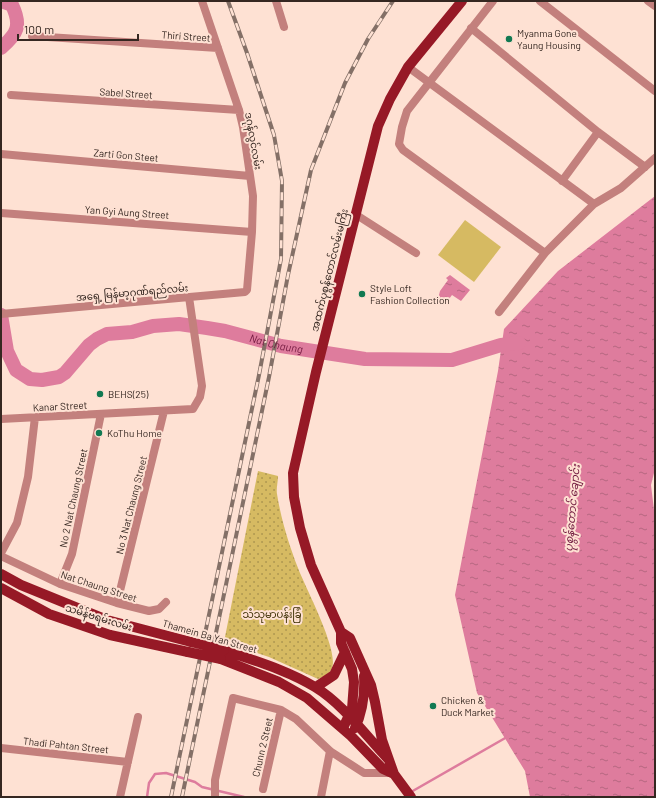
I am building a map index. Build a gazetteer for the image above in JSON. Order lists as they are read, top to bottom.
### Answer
{
  "streets": {
    "main road": ["အထက်ပုစွန်တောင်လမ်းမကြီး", "သမိန်ဗရမ်းလမ်း", "Thamein Ba Yan Street"],
    "street": [
      "Thiri Street",
      "Sabel Street",
      "ဒဂုန်လွင်လမ်း",
      "Zarti Gon Steet",
      "Yan Gyi Aung Street",
      "အရှေ့ မြန်မာ့ဂုဏ်ရည်လမ်း",
      "Kanar Street",
      "No 2 Nat Chaung Street",
      "No 3 Nat Chaung Street",
      "Nat Chaung Street",
      "Thadi Pahtan Street",
      "Chunn 2 Steet"
    ]
  },
  "crossings": [
    ["Thiri Street", "ဒဂုန်လွင်လမ်း"],
    ["Sabel Street", "ဒဂုန်လွင်လမ်း"],
    ["ဒဂုန်လွင်လမ်း", "Zarti Gon Steet"],
    ["ဒဂုန်လွင်လမ်း", "Yan Gyi Aung Street"],
    ["ဒဂုန်လွင်လမ်း", "အရှေ့ မြန်မာ့ဂုဏ်ရည်လမ်း"],
    ["အထက်ပုစွန်တောင်လမ်းမကြီး", "သမိန်ဗရမ်းလမ်း"],
    ["အထက်ပုစွန်တောင်လမ်းမကြီး", "Thamein Ba Yan Street"],
    ["အရှေ့ မြန်မာ့ဂုဏ်ရည်လမ်း", "Kanar Street"],
    ["Kanar Street", "No 2 Nat Chaung Street"],
    ["Kanar Street", "No 3 Nat Chaung Street"],
    ["No 2 Nat Chaung Street", "Nat Chaung Street"],
    ["No 3 Nat Chaung Street", "Nat Chaung Street"],
    ["သမိန်ဗရမ်းလမ်း", "Thamein Ba Yan Street"]
  ],
  "water": ["Nat Chaung", "ပုစွန်တောင် ချောင်း"],
  "parks": ["သံသုမာပန်းခြံ"],
  "places": [
    "Myanma Gone Yaung Housing",
    "Style Loft Fashion Collection",
    "BEHS(25)",
    "KoThu Home",
    "Chicken & Duck Market"
  ],
  "scale_bar": "100 m"
}
